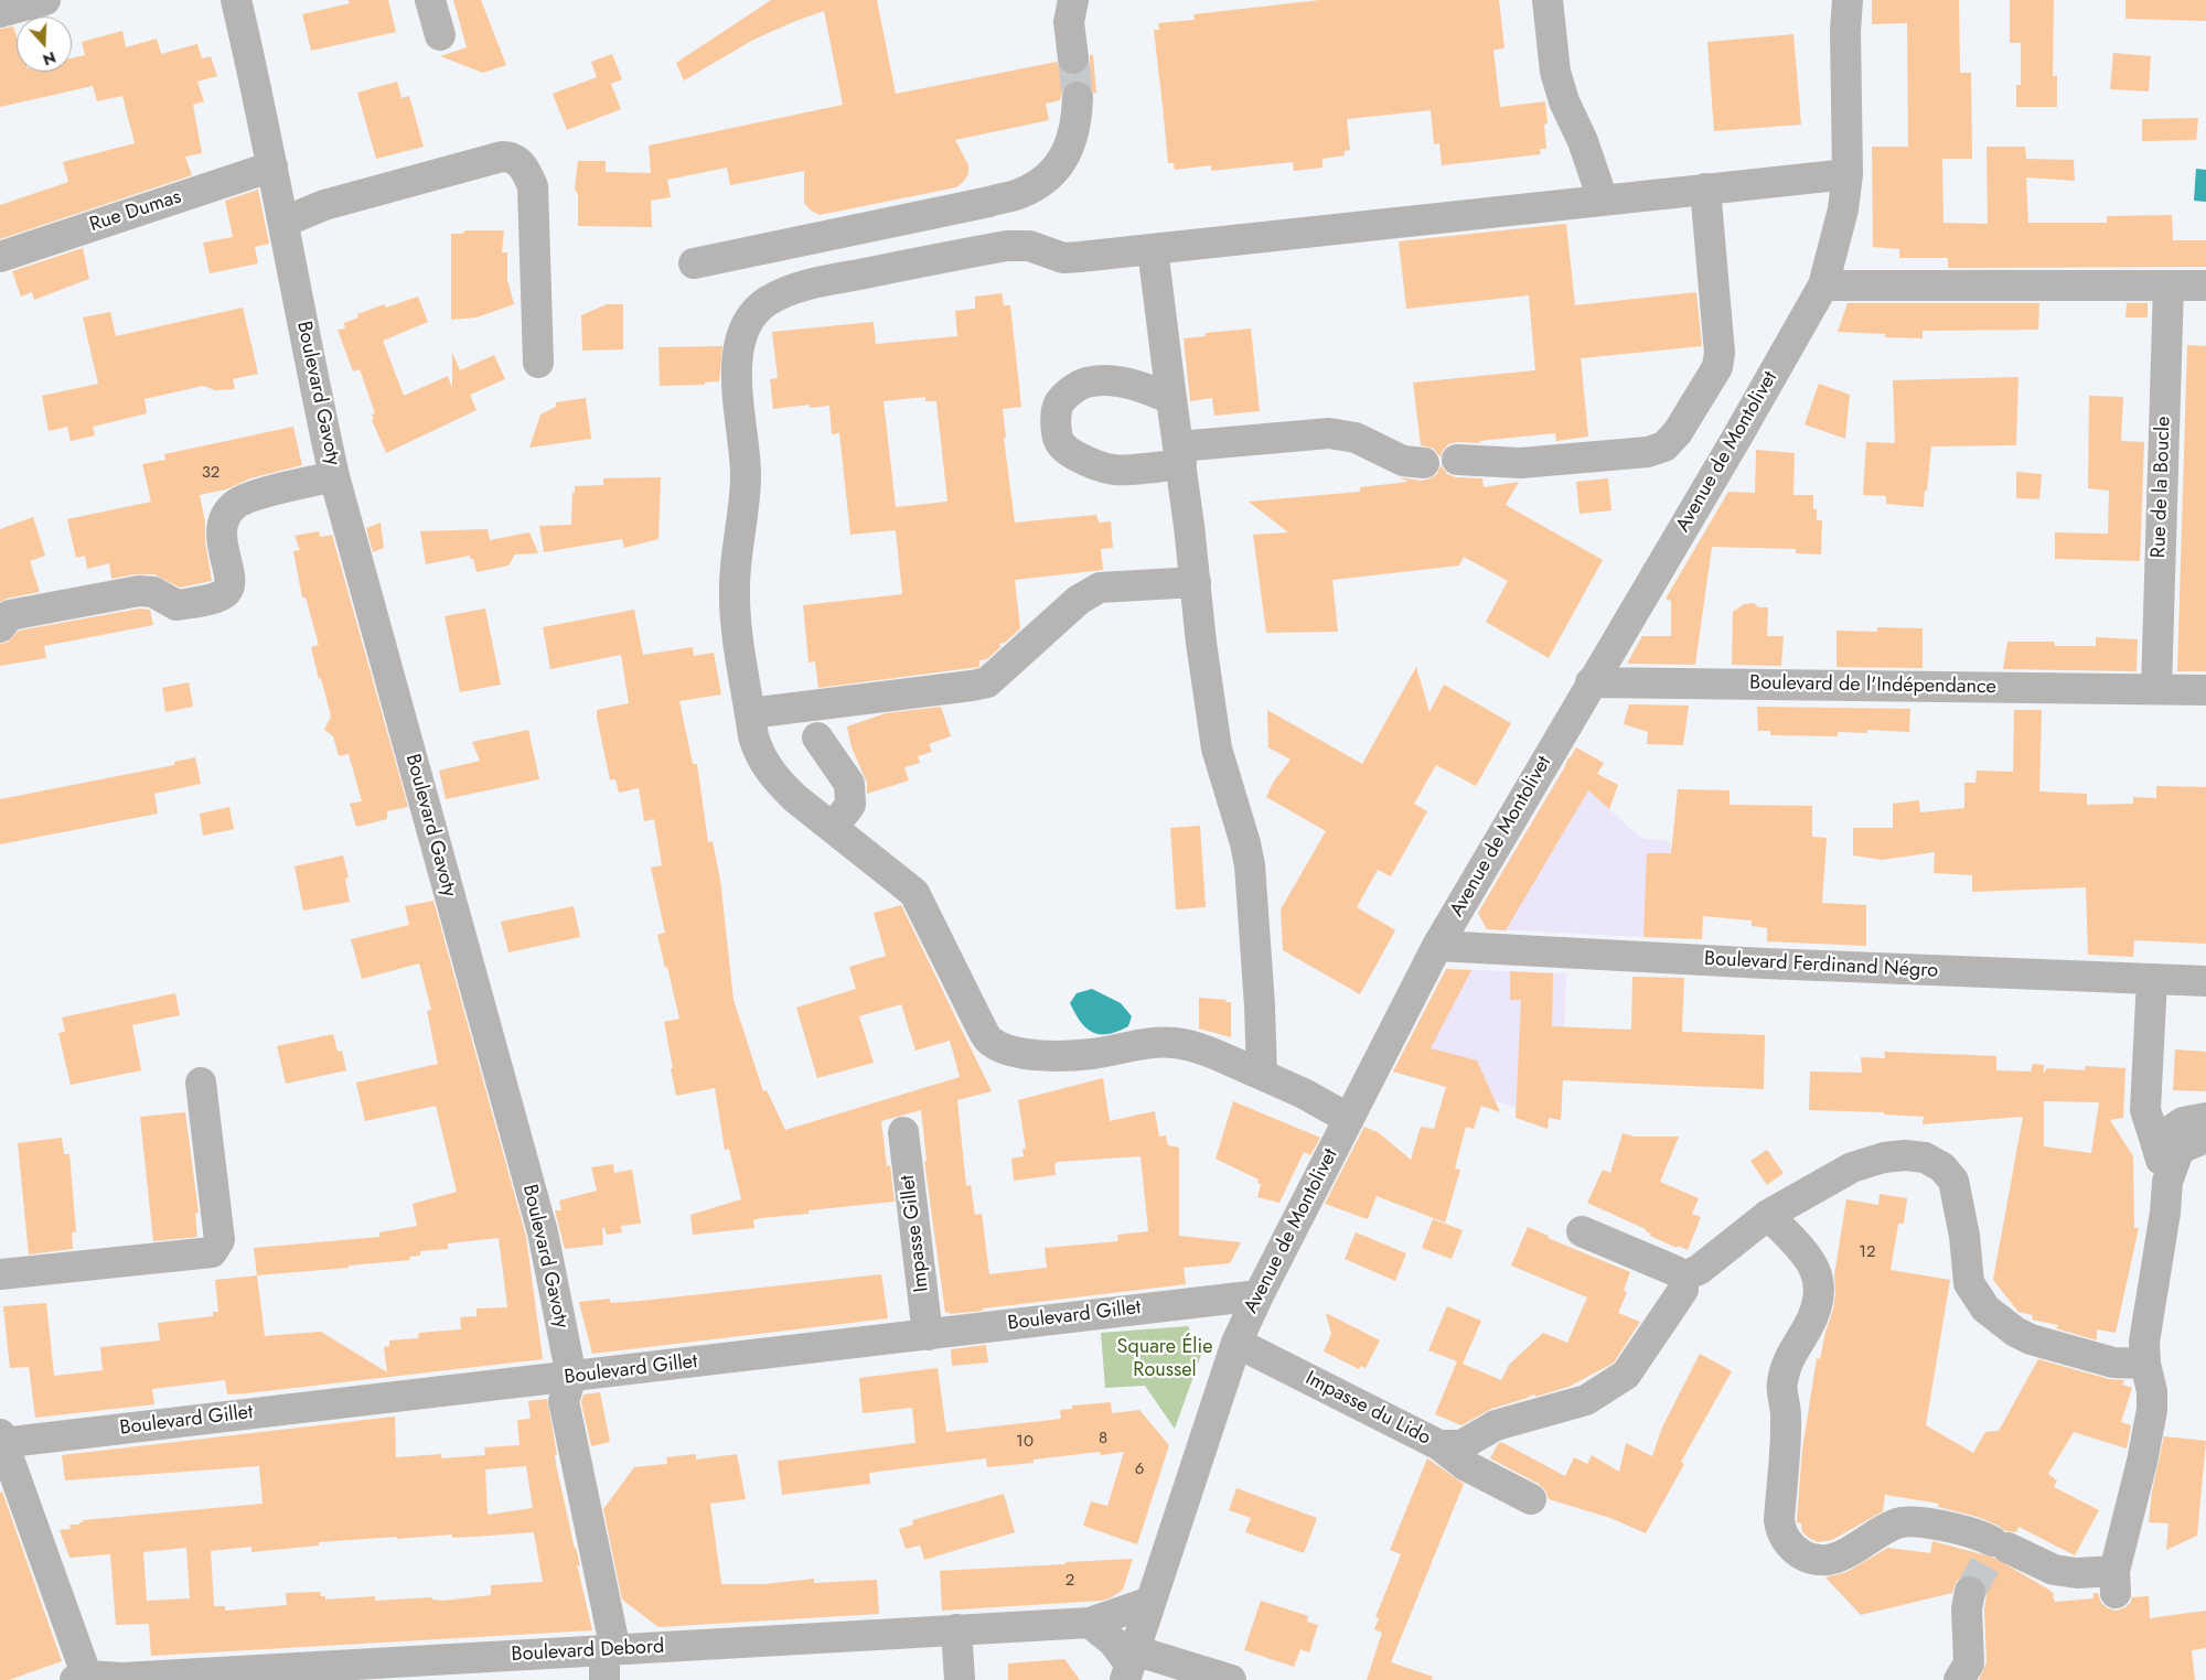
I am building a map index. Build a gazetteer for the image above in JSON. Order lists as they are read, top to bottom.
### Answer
{
  "streets": {
    "street": [
      "Rue Dumas",
      "Boulevard Gavoty",
      "Avenue de Montolivet",
      "Rue de la Boucle",
      "Boulevard de l'Indépendance",
      "Boulevard Ferdinand Négro",
      "Impasse Gillet",
      "Boulevard Gillet",
      "Impasse du Lido",
      "Boulevard Debord"
    ]
  },
  "crossings": [
    ["Rue Dumas", "Boulevard Gavoty"],
    ["Boulevard Gavoty", "Boulevard Gillet"],
    ["Boulevard Gavoty", "Boulevard Debord"],
    ["Avenue de Montolivet", "Boulevard de l'Indépendance"],
    ["Avenue de Montolivet", "Boulevard Ferdinand Négro"],
    ["Avenue de Montolivet", "Boulevard Gillet"],
    ["Avenue de Montolivet", "Impasse du Lido"],
    ["Avenue de Montolivet", "Boulevard Debord"],
    ["Rue de la Boucle", "Boulevard de l'Indépendance"],
    ["Impasse Gillet", "Boulevard Gillet"]
  ],
  "parks": ["Square Élie Roussel"],
  "house_numbers": [
    "32",
    "12",
    "8",
    "10",
    "6",
    "2"
  ],
  "north": "bottom"
}
